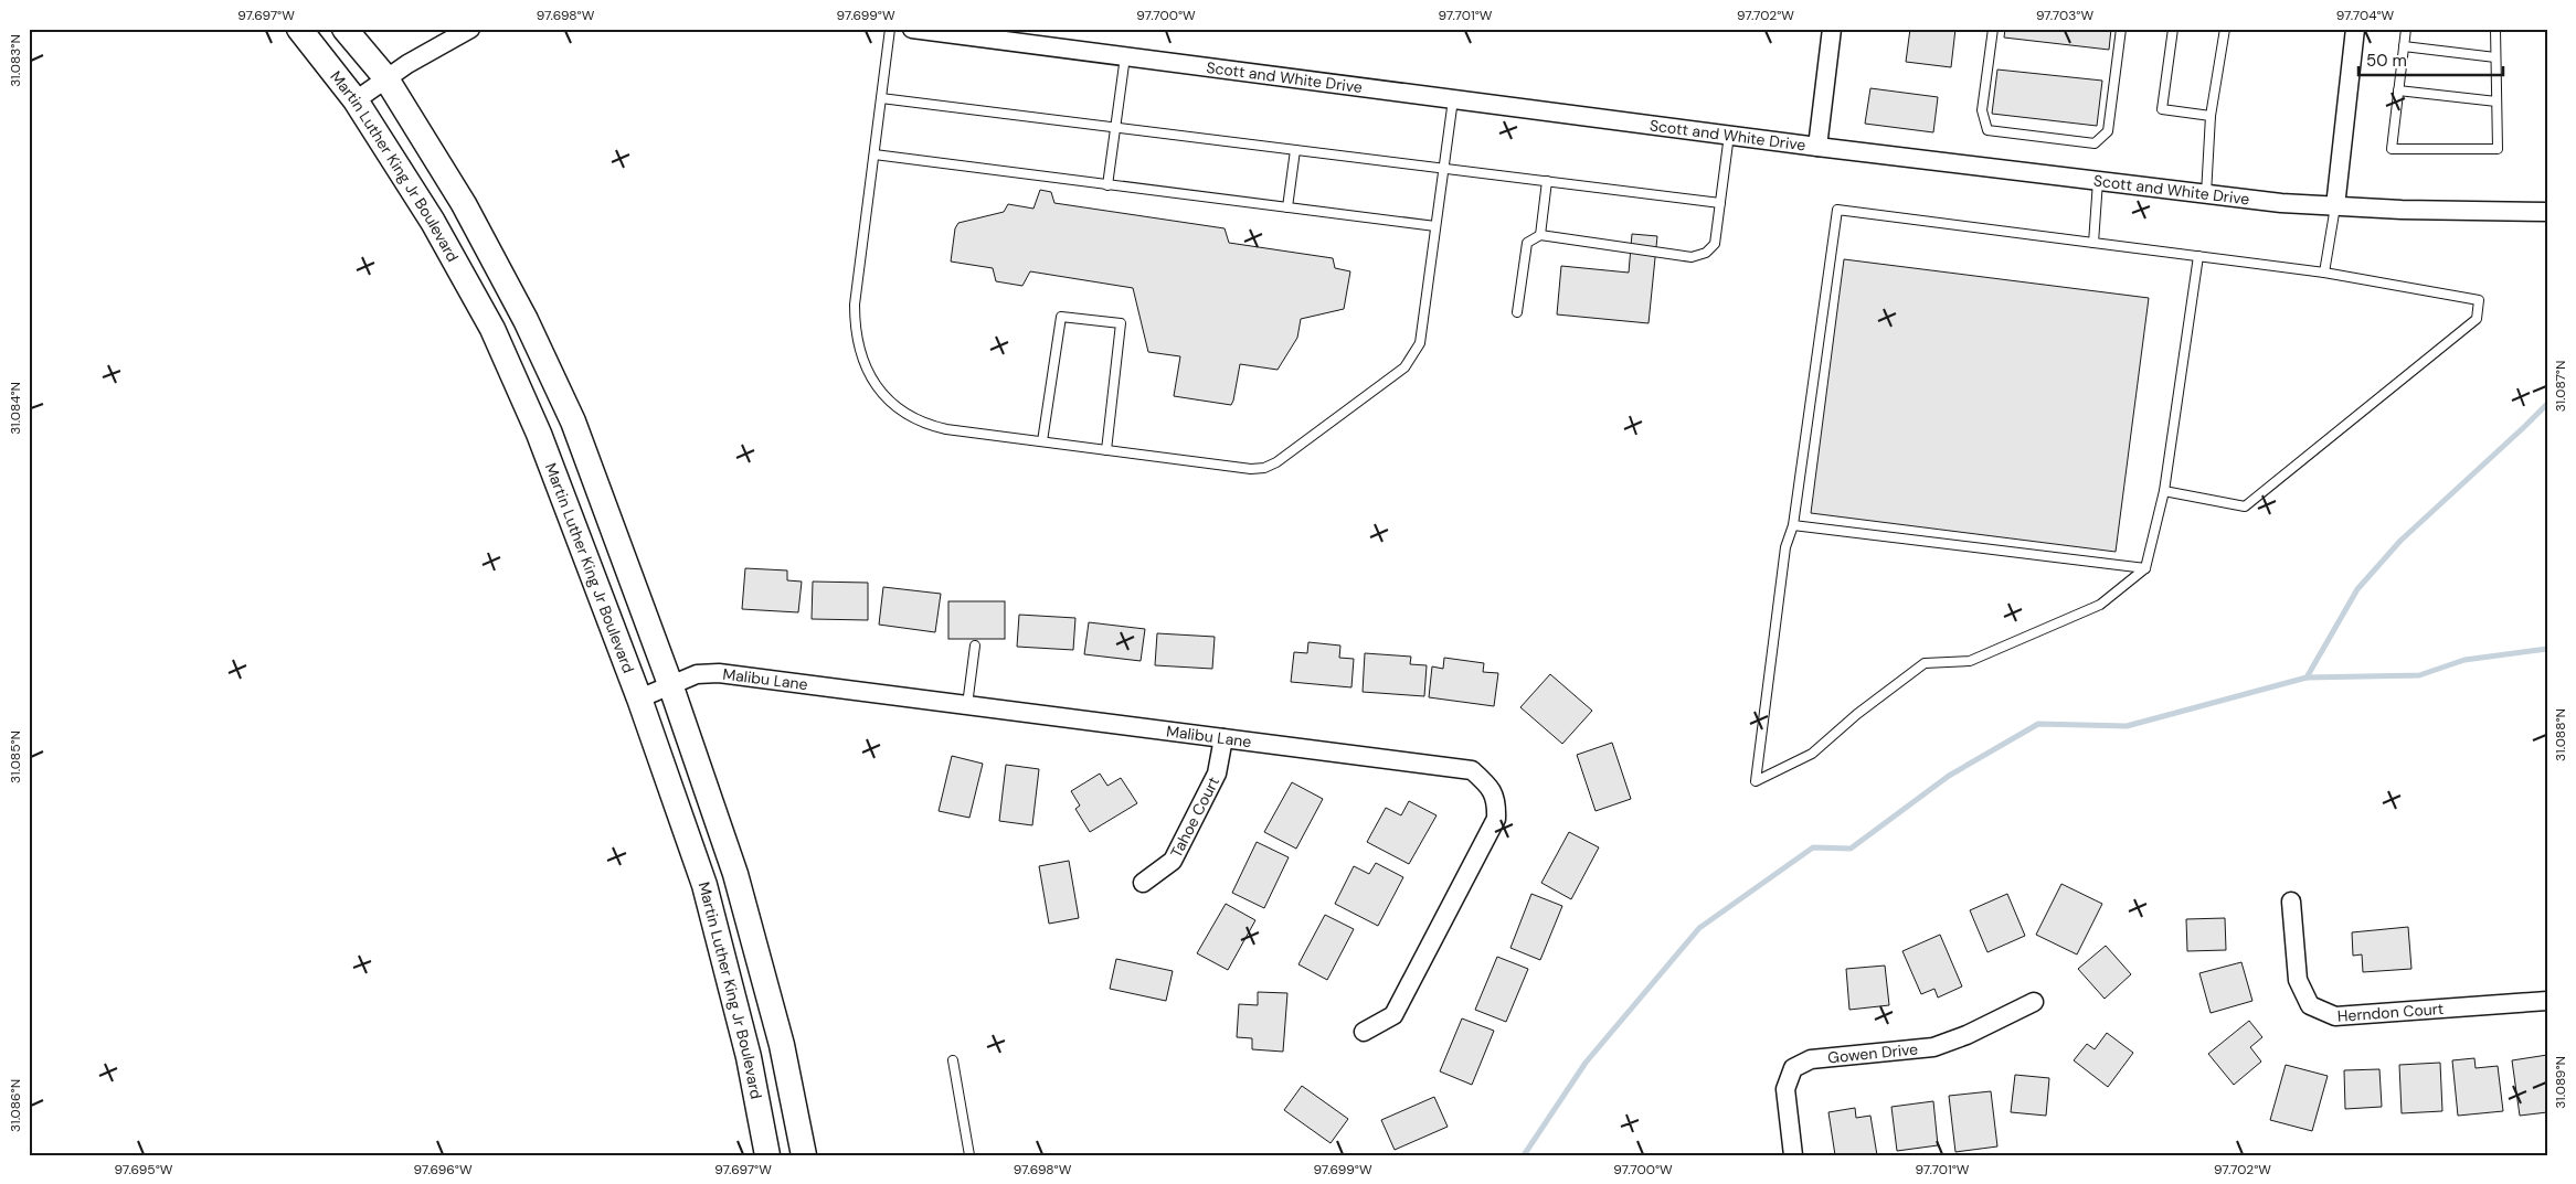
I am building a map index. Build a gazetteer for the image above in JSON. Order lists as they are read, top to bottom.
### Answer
{
  "streets": {
    "main road": ["Martin Luther King Jr Boulevard"],
    "street": [
      "Scott and White Drive",
      "Malibu Lane",
      "Tahoe Court",
      "Herndon Court",
      "Gowen Drive"
    ]
  },
  "crossings": [
    ["Martin Luther King Jr Boulevard", "Malibu Lane"],
    ["Malibu Lane", "Tahoe Court"]
  ],
  "scale_bar": "50 m",
  "coordinates": [
    "97.697°W",
    "97.698°W",
    "97.699°W",
    "97.700°W",
    "97.701°W",
    "97.702°W",
    "97.703°W",
    "97.704°W",
    "31.083°N",
    "31.087°N",
    "31.084°N",
    "31.088°N",
    "31.085°N",
    "31.089°N",
    "31.086°N",
    "97.695°W",
    "97.696°W"
  ]
}
